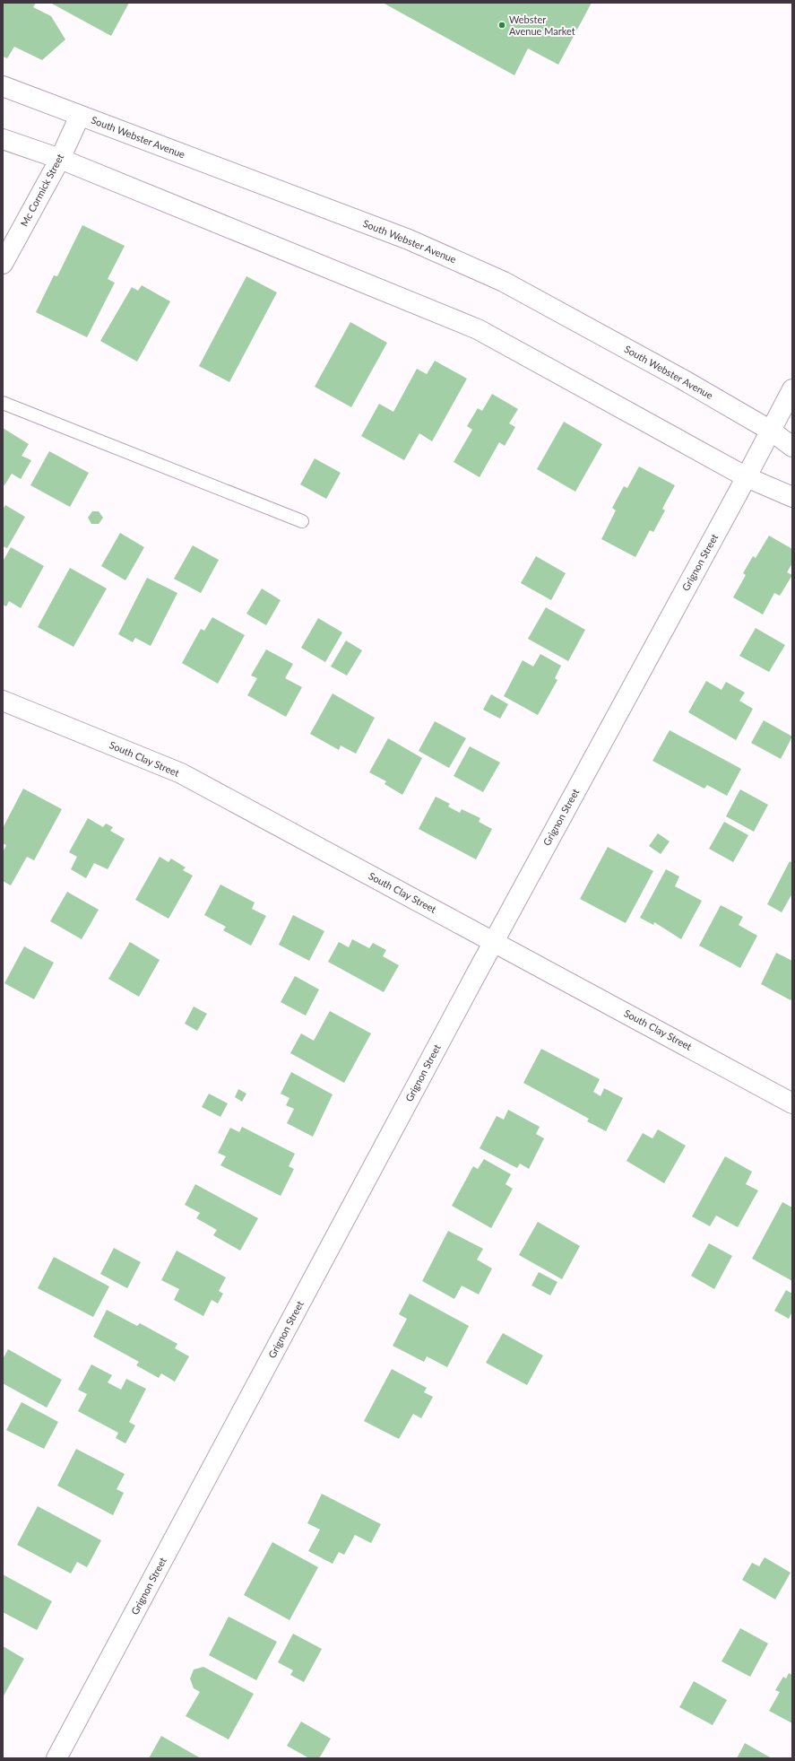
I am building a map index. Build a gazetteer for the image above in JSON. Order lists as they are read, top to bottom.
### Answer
{
  "streets": {
    "street": [
      "South Webster Avenue",
      "Mc Cormick Street",
      "Grignon Street",
      "South Clay Street"
    ]
  },
  "crossings": [
    ["South Webster Avenue", "Mc Cormick Street"],
    ["South Webster Avenue", "Grignon Street"],
    ["Grignon Street", "South Clay Street"]
  ],
  "places": ["Webster Avenue Market"]
}
